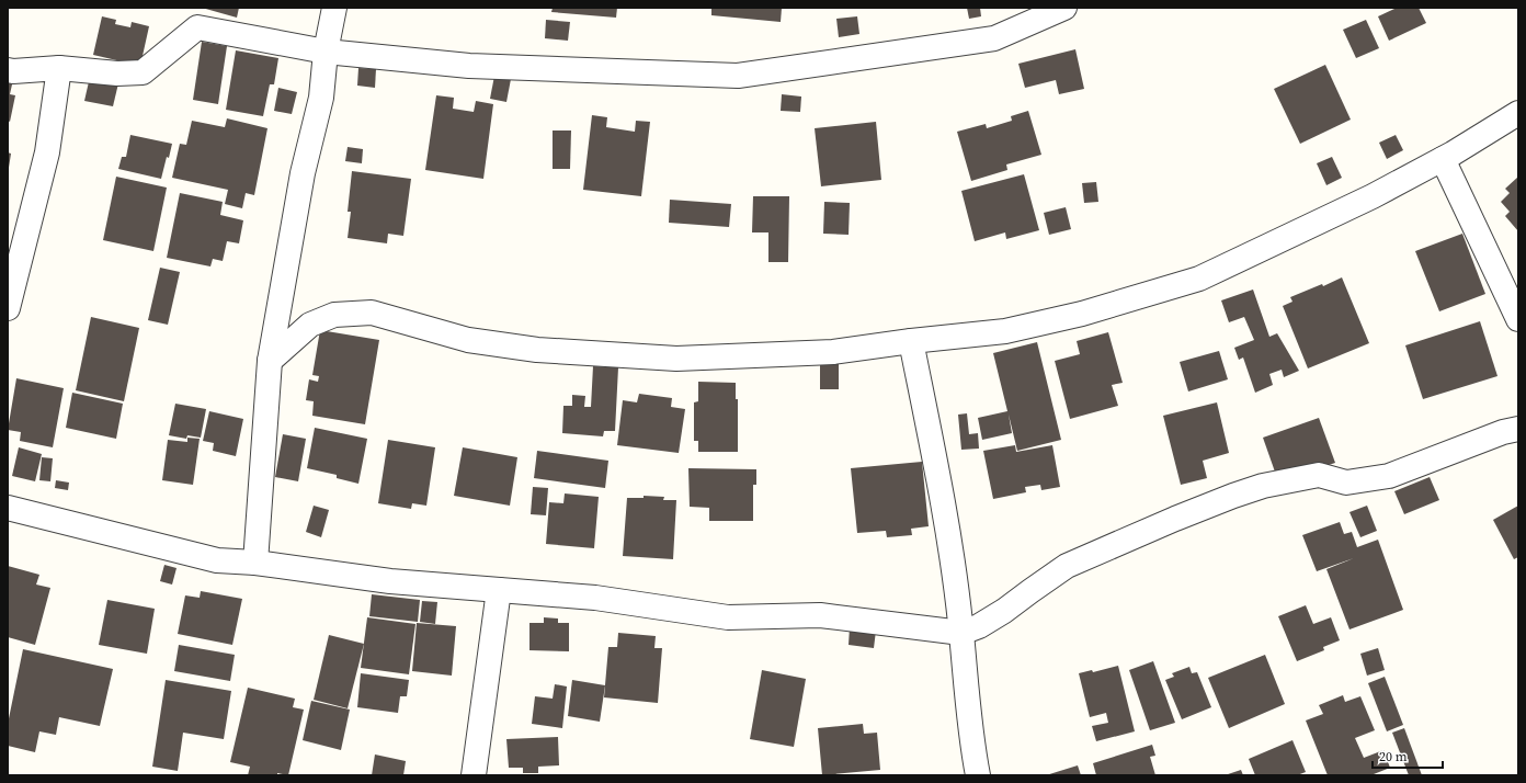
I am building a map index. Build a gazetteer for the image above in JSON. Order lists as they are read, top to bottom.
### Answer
{
  "scale_bar": "20 m"
}
